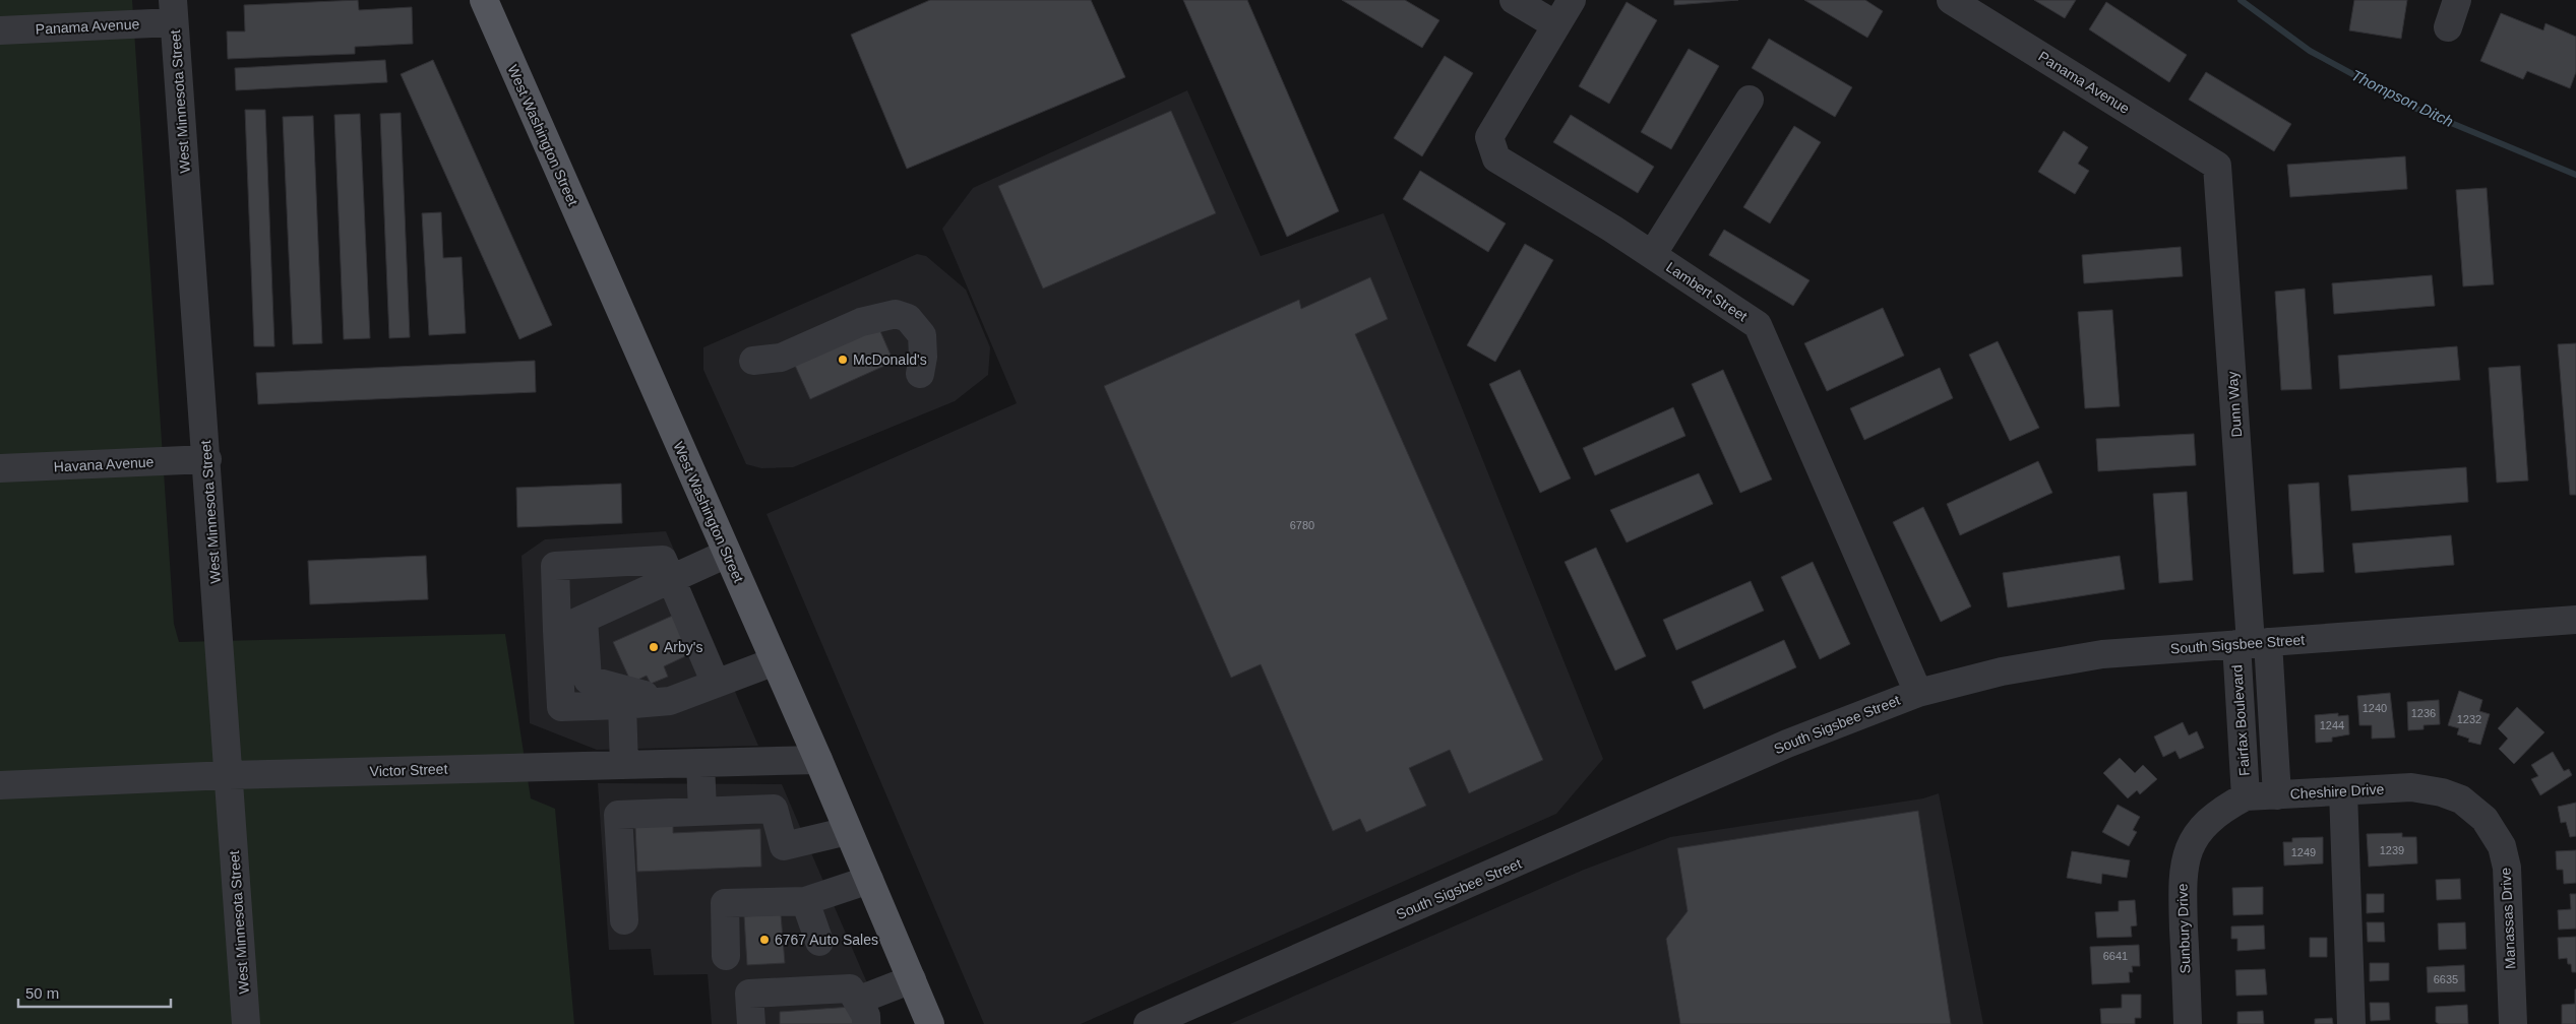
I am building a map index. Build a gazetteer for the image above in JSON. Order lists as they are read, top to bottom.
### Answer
{
  "streets": {
    "main road": ["West Washington Street"],
    "street": [
      "Panama Avenue",
      "West Minnesota Street",
      "Lambert Street",
      "Dunn Way",
      "Havana Avenue",
      "South Sigsbee Street",
      "Fairfax Boulevard",
      "Victor Street",
      "Cheshire Drive",
      "Manassas Drive",
      "Sunbury Drive"
    ]
  },
  "crossings": [
    ["Panama Avenue", "West Minnesota Street"],
    ["Panama Avenue", "Dunn Way"],
    ["West Minnesota Street", "Havana Avenue"],
    ["West Minnesota Street", "Victor Street"],
    ["West Washington Street", "Victor Street"],
    ["Lambert Street", "South Sigsbee Street"],
    ["Dunn Way", "South Sigsbee Street"],
    ["Dunn Way", "Fairfax Boulevard"],
    ["South Sigsbee Street", "Fairfax Boulevard"],
    ["Fairfax Boulevard", "Cheshire Drive"],
    ["Cheshire Drive", "Manassas Drive"],
    ["Cheshire Drive", "Sunbury Drive"]
  ],
  "water": ["Thompson Ditch"],
  "places": ["McDonald's", "Arby's", "6767 Auto Sales"],
  "house_numbers": [
    "6780",
    "1240",
    "1236",
    "1232",
    "1244",
    "1239",
    "1249",
    "6641",
    "6635"
  ],
  "scale_bar": "50 m"
}
